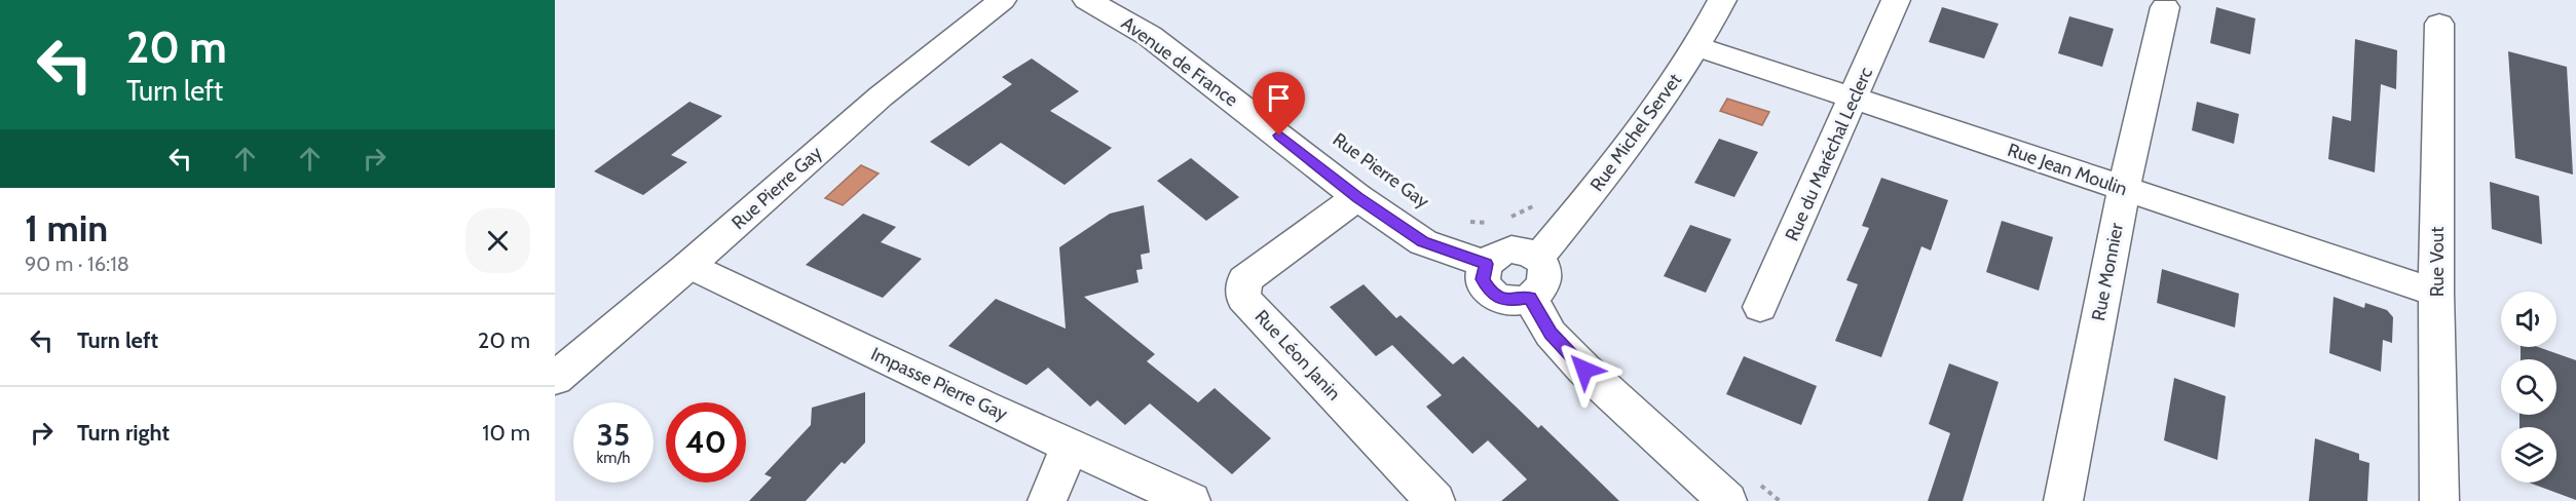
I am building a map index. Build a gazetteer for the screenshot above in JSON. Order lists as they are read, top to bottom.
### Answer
{
  "streets": {
    "street": [
      "Avenue de France",
      "Rue Michel Servet",
      "Rue du Maréchal Leclerc",
      "Rue Jean Moulin",
      "Rue Pierre Gay",
      "Rue Vout",
      "Rue Monnier",
      "Rue Léon Janin",
      "Impasse Pierre Gay"
    ]
  },
  "crossings": [
    ["Avenue de France", "Rue Michel Servet"],
    ["Avenue de France", "Rue Léon Janin"],
    ["Rue Michel Servet", "Rue Jean Moulin"],
    ["Rue du Maréchal Leclerc", "Rue Jean Moulin"],
    ["Rue Jean Moulin", "Rue Vout"],
    ["Rue Jean Moulin", "Rue Monnier"],
    ["Rue Pierre Gay", "Impasse Pierre Gay"]
  ],
  "page": {
    "turn": ["20 m", "Turn left"],
    "heading": ["1 min", "90 m · 16:18"],
    "list": [
      {
        "name": "Turn left",
        "value": "20 m"
      },
      {
        "name": "Turn right",
        "value": "10 m"
      }
    ],
    "speed": "35 km/h",
    "limit": "40"
  }
}
